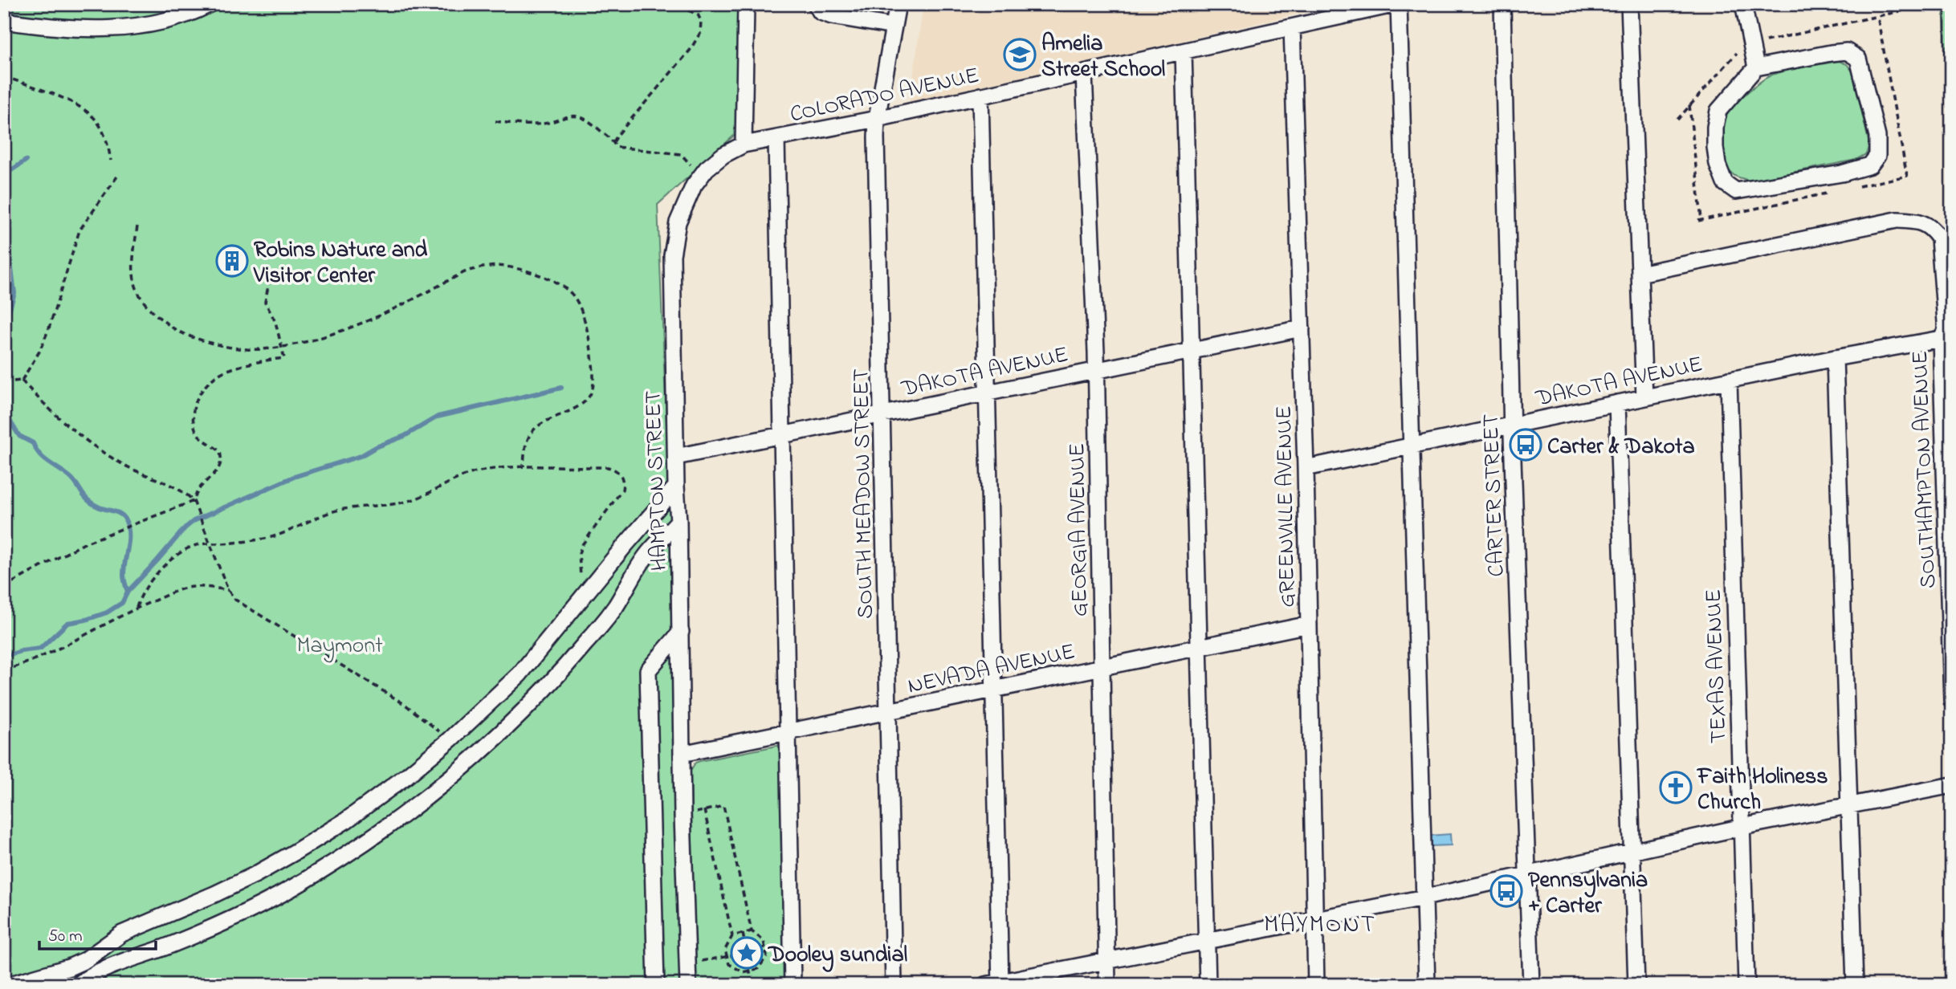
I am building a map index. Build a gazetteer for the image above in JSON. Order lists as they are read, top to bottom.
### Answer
{
  "streets": {
    "street": [
      "COLORADO AVENUE",
      "DAKOTA AVENUE",
      "SOUTHAMPTON AVENUE",
      "HAMPTON STREET",
      "SOUTH MEADOW STREET",
      "CARTER STREET",
      "GREENVILLE AVENUE",
      "GEORGIA AVENUE",
      "TEXAS AVENUE",
      "NEVADA AVENUE"
    ]
  },
  "crossings": [
    ["COLORADO AVENUE", "HAMPTON STREET"],
    ["COLORADO AVENUE", "SOUTH MEADOW STREET"],
    ["COLORADO AVENUE", "GREENVILLE AVENUE"],
    ["COLORADO AVENUE", "GEORGIA AVENUE"],
    ["DAKOTA AVENUE", "SOUTHAMPTON AVENUE"],
    ["DAKOTA AVENUE", "HAMPTON STREET"],
    ["DAKOTA AVENUE", "SOUTH MEADOW STREET"],
    ["DAKOTA AVENUE", "CARTER STREET"],
    ["DAKOTA AVENUE", "GREENVILLE AVENUE"],
    ["DAKOTA AVENUE", "GEORGIA AVENUE"],
    ["DAKOTA AVENUE", "TEXAS AVENUE"],
    ["HAMPTON STREET", "NEVADA AVENUE"],
    ["SOUTH MEADOW STREET", "NEVADA AVENUE"],
    ["GREENVILLE AVENUE", "NEVADA AVENUE"],
    ["GEORGIA AVENUE", "NEVADA AVENUE"]
  ],
  "districts": ["MAYMONT"],
  "parks": ["Maymont"],
  "places": {
    "school or university": ["Amelia Street School"],
    "building": ["Robins Nature and Visitor Center"],
    "bus stop": ["Carter & Dakota", "Pennsylvania + Carter"],
    "church": ["Faith Holiness Church"],
    "place": ["Dooley sundial"]
  },
  "scale_bar": "50 m"
}
